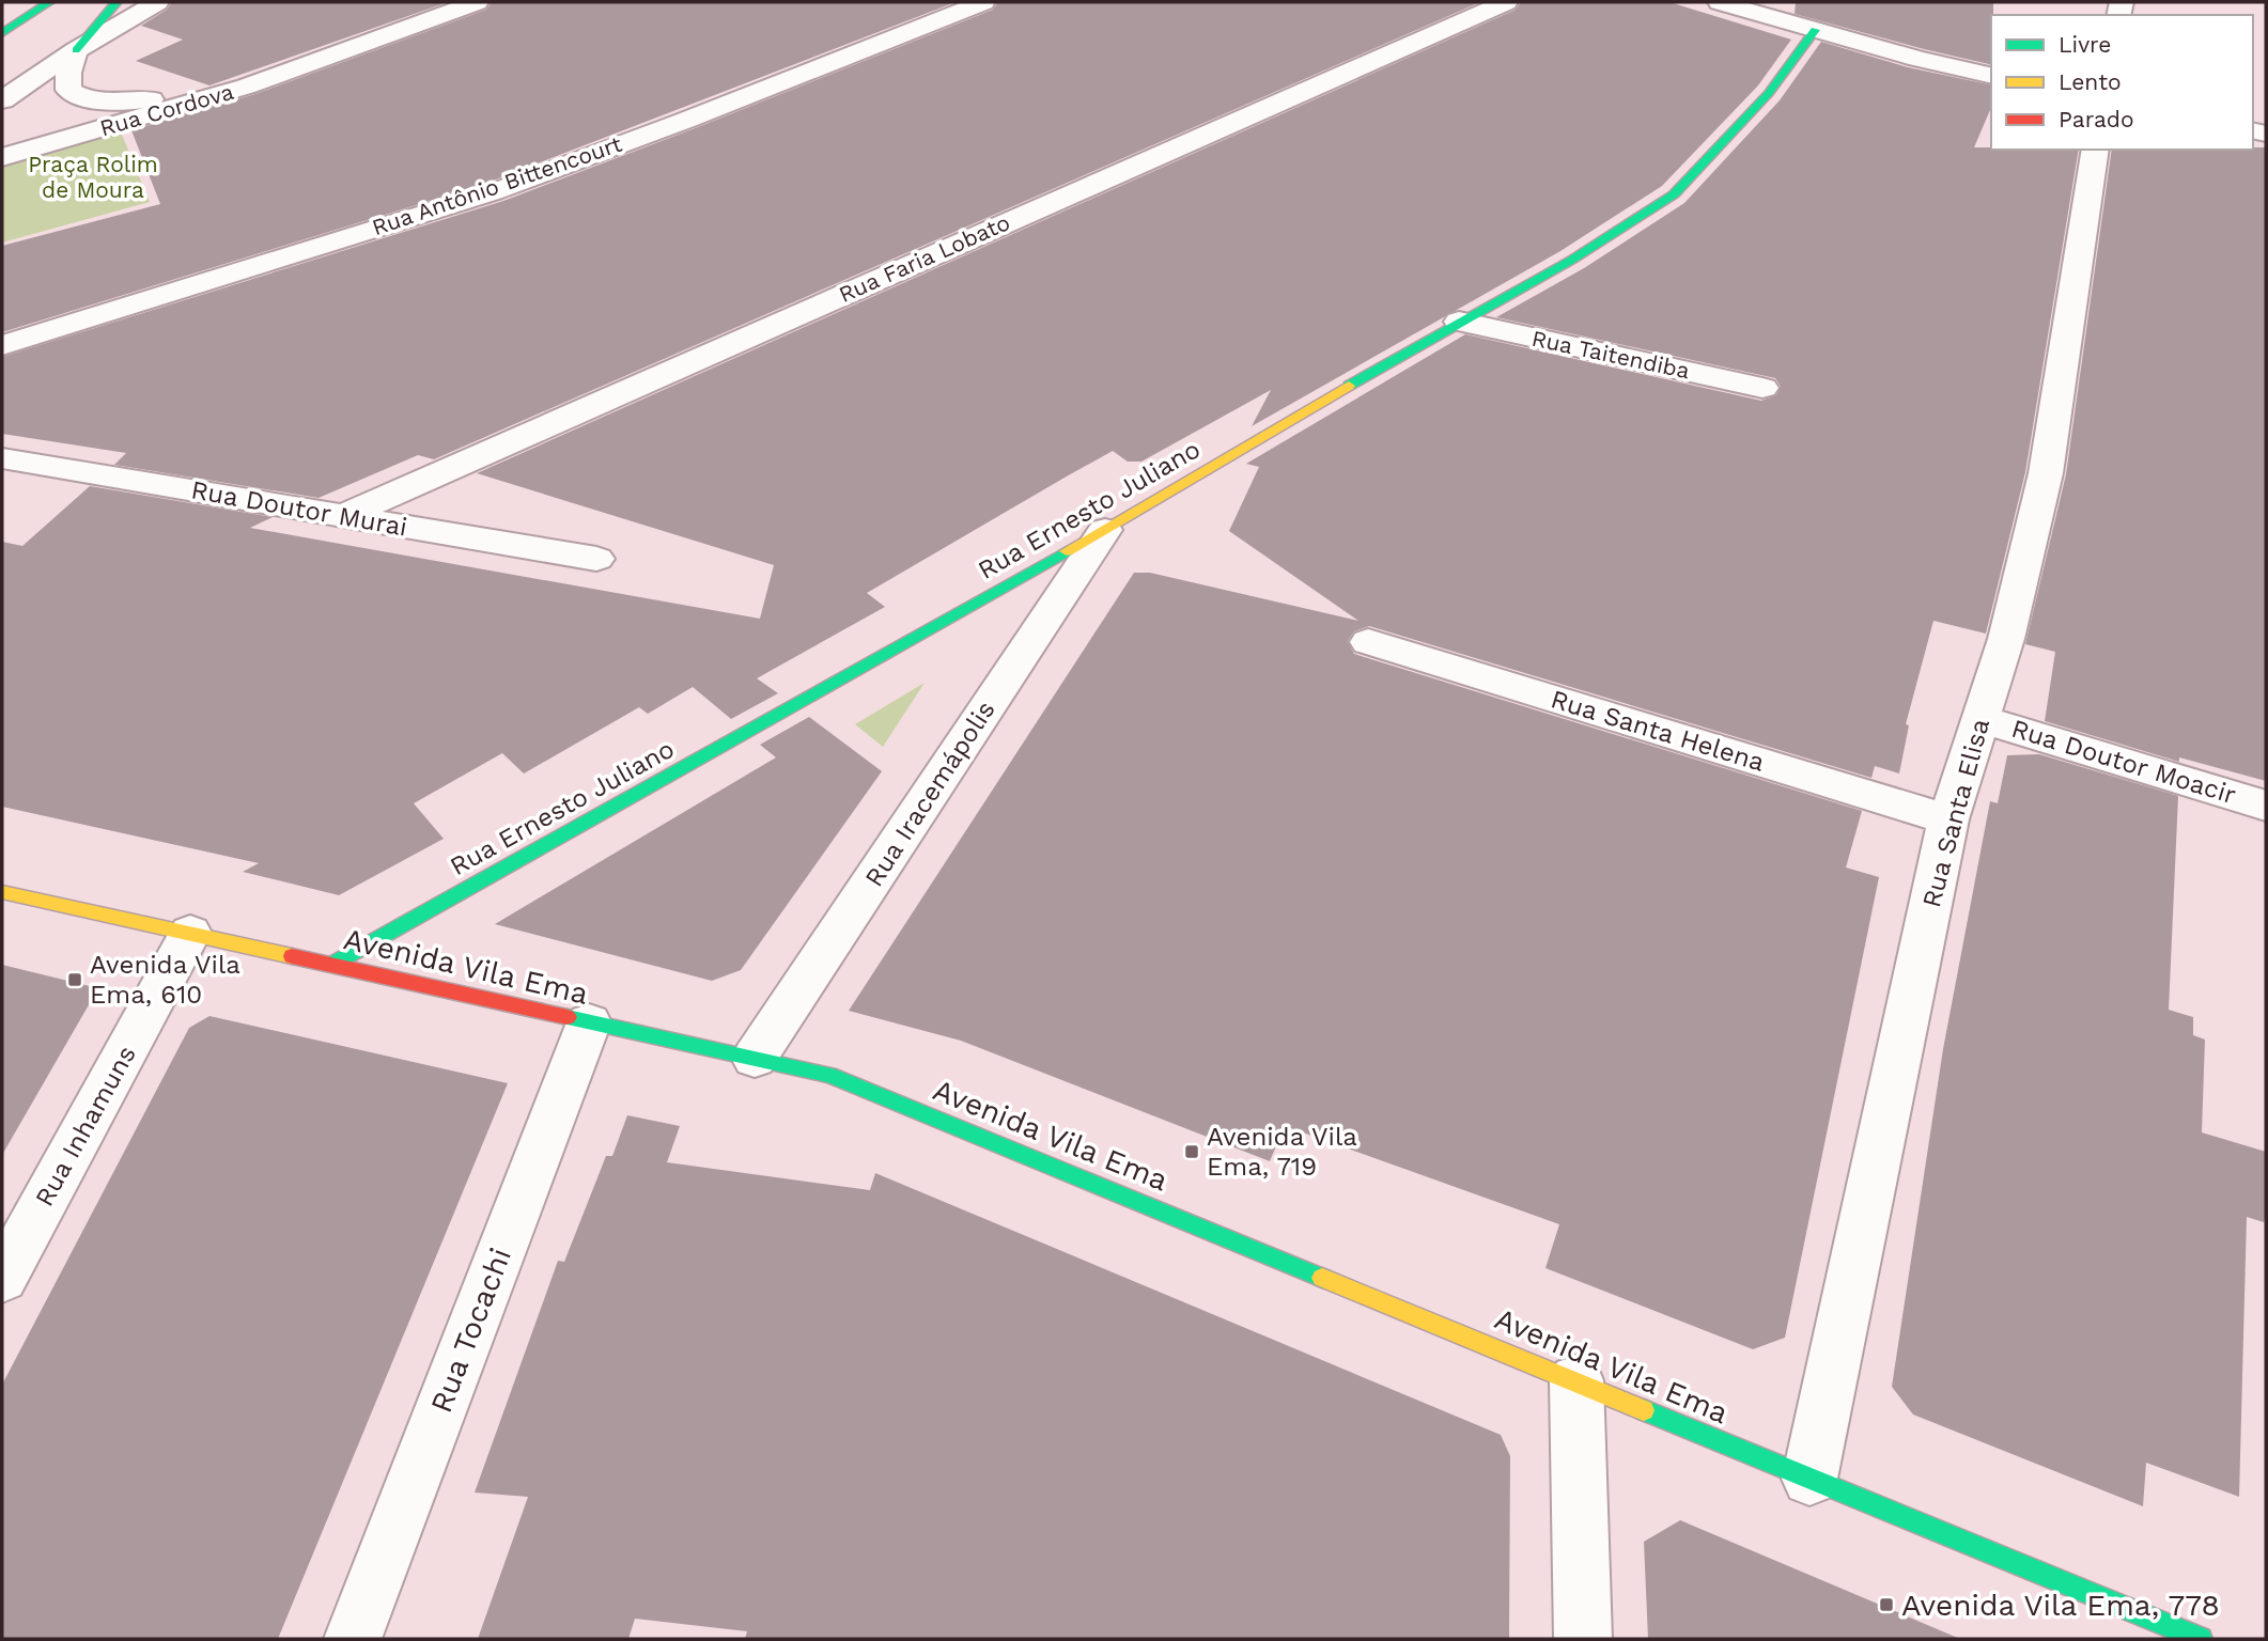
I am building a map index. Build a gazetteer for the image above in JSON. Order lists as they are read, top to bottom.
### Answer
{
  "streets": {
    "main road": ["Rua Ernesto Juliano", "Avenida Vila Ema"],
    "street": [
      "Rua Cordova",
      "Rua Antônio Bittencourt",
      "Rua Faria Lobato",
      "Rua Taitendiba",
      "Rua Doutor Murai",
      "Rua Santa Helena",
      "Rua Doutor Moacir",
      "Rua Iracemápolis",
      "Rua Santa Elisa",
      "Rua Inhamuns",
      "Rua Tocachi"
    ]
  },
  "crossings": [
    ["Rua Faria Lobato", "Rua Doutor Murai"],
    ["Rua Taitendiba", "Rua Ernesto Juliano"],
    ["Rua Ernesto Juliano", "Rua Iracemápolis"],
    ["Rua Ernesto Juliano", "Avenida Vila Ema"],
    ["Rua Santa Helena", "Rua Santa Elisa"],
    ["Rua Doutor Moacir", "Rua Santa Elisa"],
    ["Rua Iracemápolis", "Avenida Vila Ema"],
    ["Rua Santa Elisa", "Avenida Vila Ema"],
    ["Avenida Vila Ema", "Rua Inhamuns"],
    ["Avenida Vila Ema", "Rua Tocachi"]
  ],
  "parks": ["Praça Rolim de Moura"],
  "places": {
    "transit": ["Avenida Vila Ema, 610", "Avenida Vila Ema, 719", "Avenida Vila Ema, 778"]
  },
  "legend": ["Livre", "Lento", "Parado"]
}
